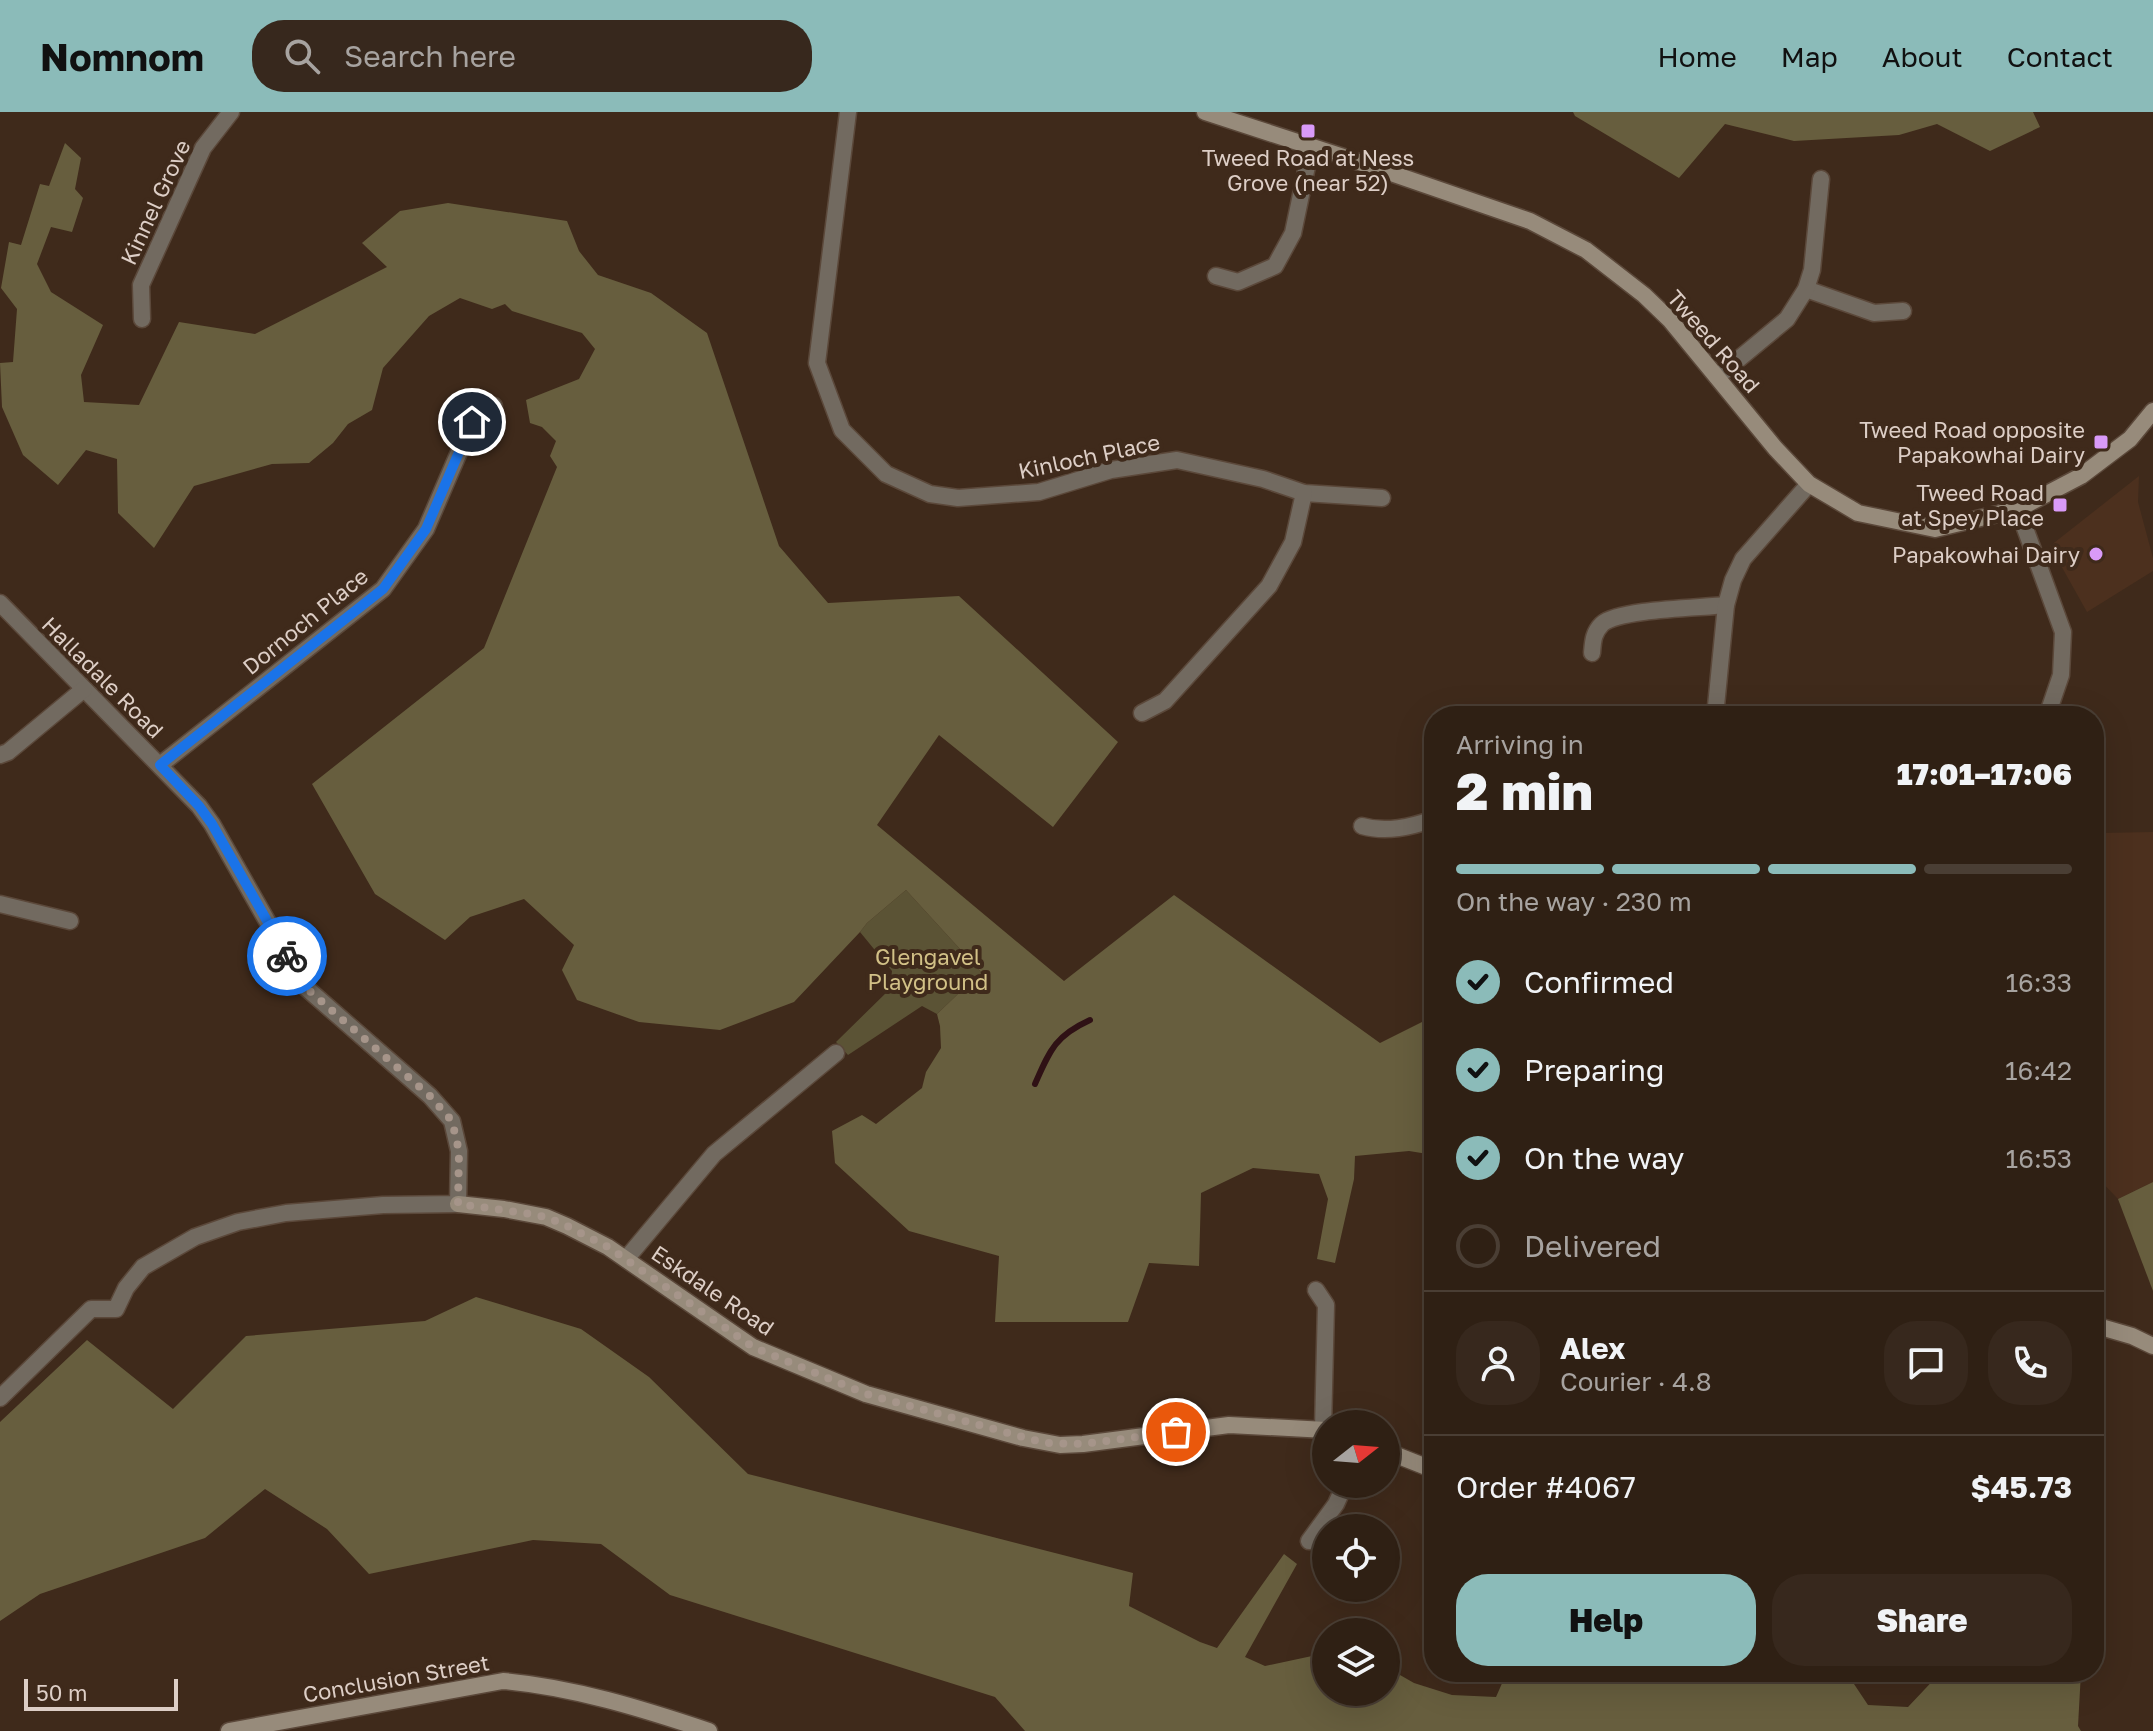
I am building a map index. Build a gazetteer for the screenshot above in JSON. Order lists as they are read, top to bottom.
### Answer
{
  "streets": {
    "street": [
      "Kinnel Grove",
      "Tweed Road",
      "Kinloch Place",
      "Dornoch Place",
      "Halladale Road",
      "Eskdale Road",
      "Conclusion Street"
    ]
  },
  "crossings": [
    ["Dornoch Place", "Halladale Road"],
    ["Halladale Road", "Eskdale Road"]
  ],
  "parks": ["Glengavel Playground"],
  "places": {
    "transit": ["Tweed Road at Ness Grove (near 52)", "Tweed Road opposite Papakowhai Dairy", "Tweed Road at Spey Place"],
    "other": ["Papakowhai Dairy"]
  },
  "scale_bar": "50 m",
  "north": "right",
  "page": {
    "header": "Nomnom",
    "search": "Search here",
    "nav": [
      "Home",
      "Map",
      "About",
      "Contact"
    ],
    "heading": ["2 min", "Arriving in", "17:01–17:06"],
    "panel": [
      "Alex",
      "Courier · 4.8",
      "Order #4067",
      "$45.73"
    ],
    "bar": "On the way · 230 m",
    "list": [
      ["Confirmed", "16:33"],
      ["Preparing", "16:42"],
      ["On the way", "16:53"],
      "Delivered"
    ],
    "buttons": ["Help", "Share"],
    "scale": "50 m"
  }
}
